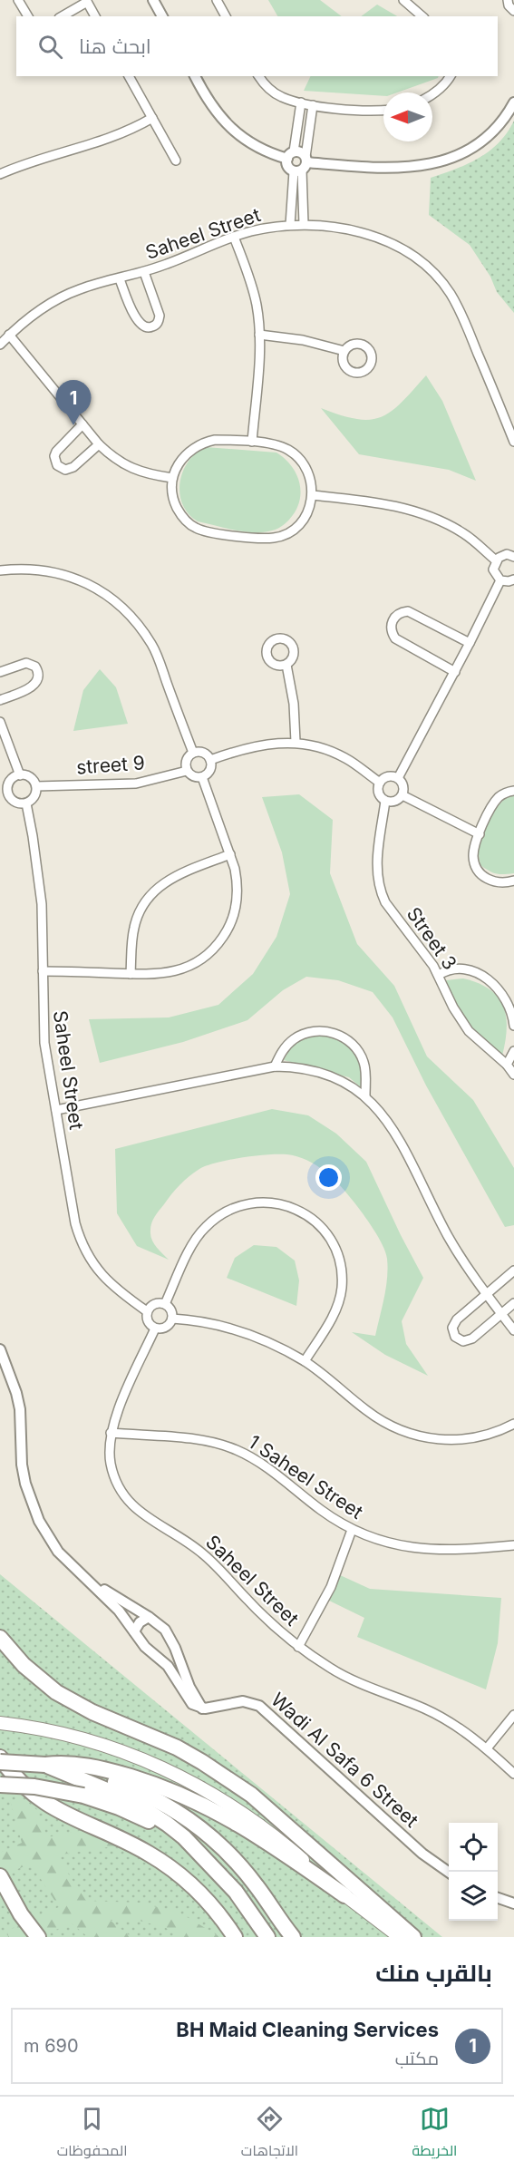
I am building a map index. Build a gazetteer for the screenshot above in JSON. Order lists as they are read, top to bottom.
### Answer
{
  "streets": {
    "street": [
      "Saheel Street",
      "street 9",
      "Street 3",
      "1 Saheel Street",
      "Wadi Al Safa 6 Street"
    ]
  },
  "crossings": [
    ["Saheel Street", "street 9"],
    ["Saheel Street", "1 Saheel Street"]
  ],
  "north": "left",
  "page": {
    "search": "ابحث هنا",
    "pins": "1",
    "heading": "بالقرب منك",
    "list": [
      {
        "mark": "1",
        "name": "BH Maid Cleaning Services",
        "note": "مكتب",
        "value": "690 m"
      }
    ],
    "nav": ["الخريطة", "الاتجاهات", "المحفوظات"]
  }
}
